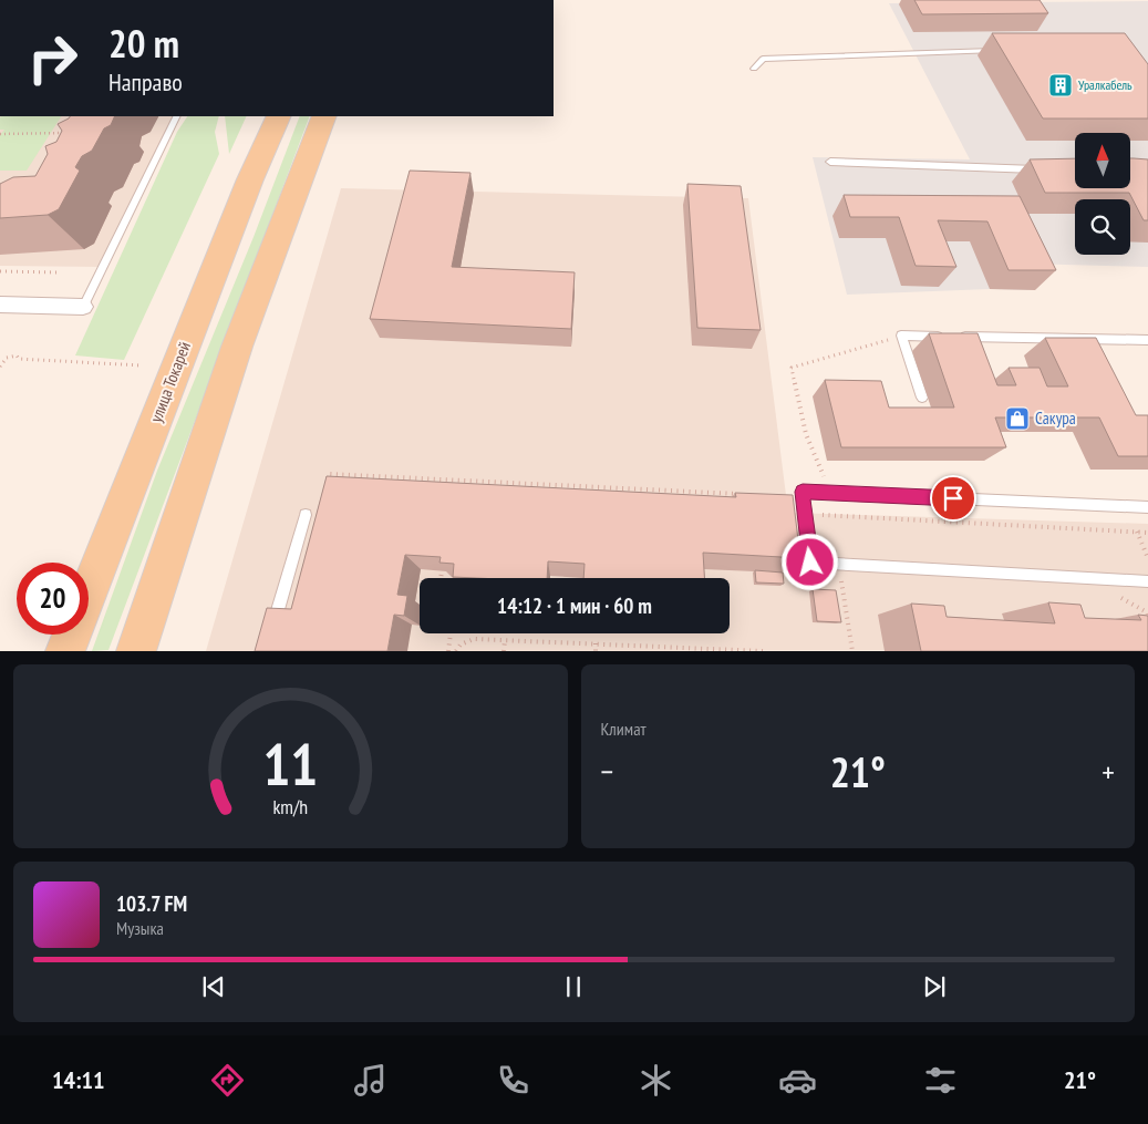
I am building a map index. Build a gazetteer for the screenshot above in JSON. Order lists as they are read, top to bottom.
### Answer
{
  "streets": {
    "main road": ["улица Токарей"]
  },
  "places": {
    "building": ["Уралкабель"],
    "shop": ["Сакура"]
  },
  "north": "top",
  "page": {
    "turn": ["20 m", "Направо"],
    "limit": "20",
    "trip": "14:12 · 1 мин · 60 m",
    "tile": "Климат",
    "heat": ["−", "21°", "+"],
    "song": ["103.7 FM", "Музыка"],
    "tabs": ["14:11", "21°"],
    "gauge": ["11", "km/h"]
  }
}
